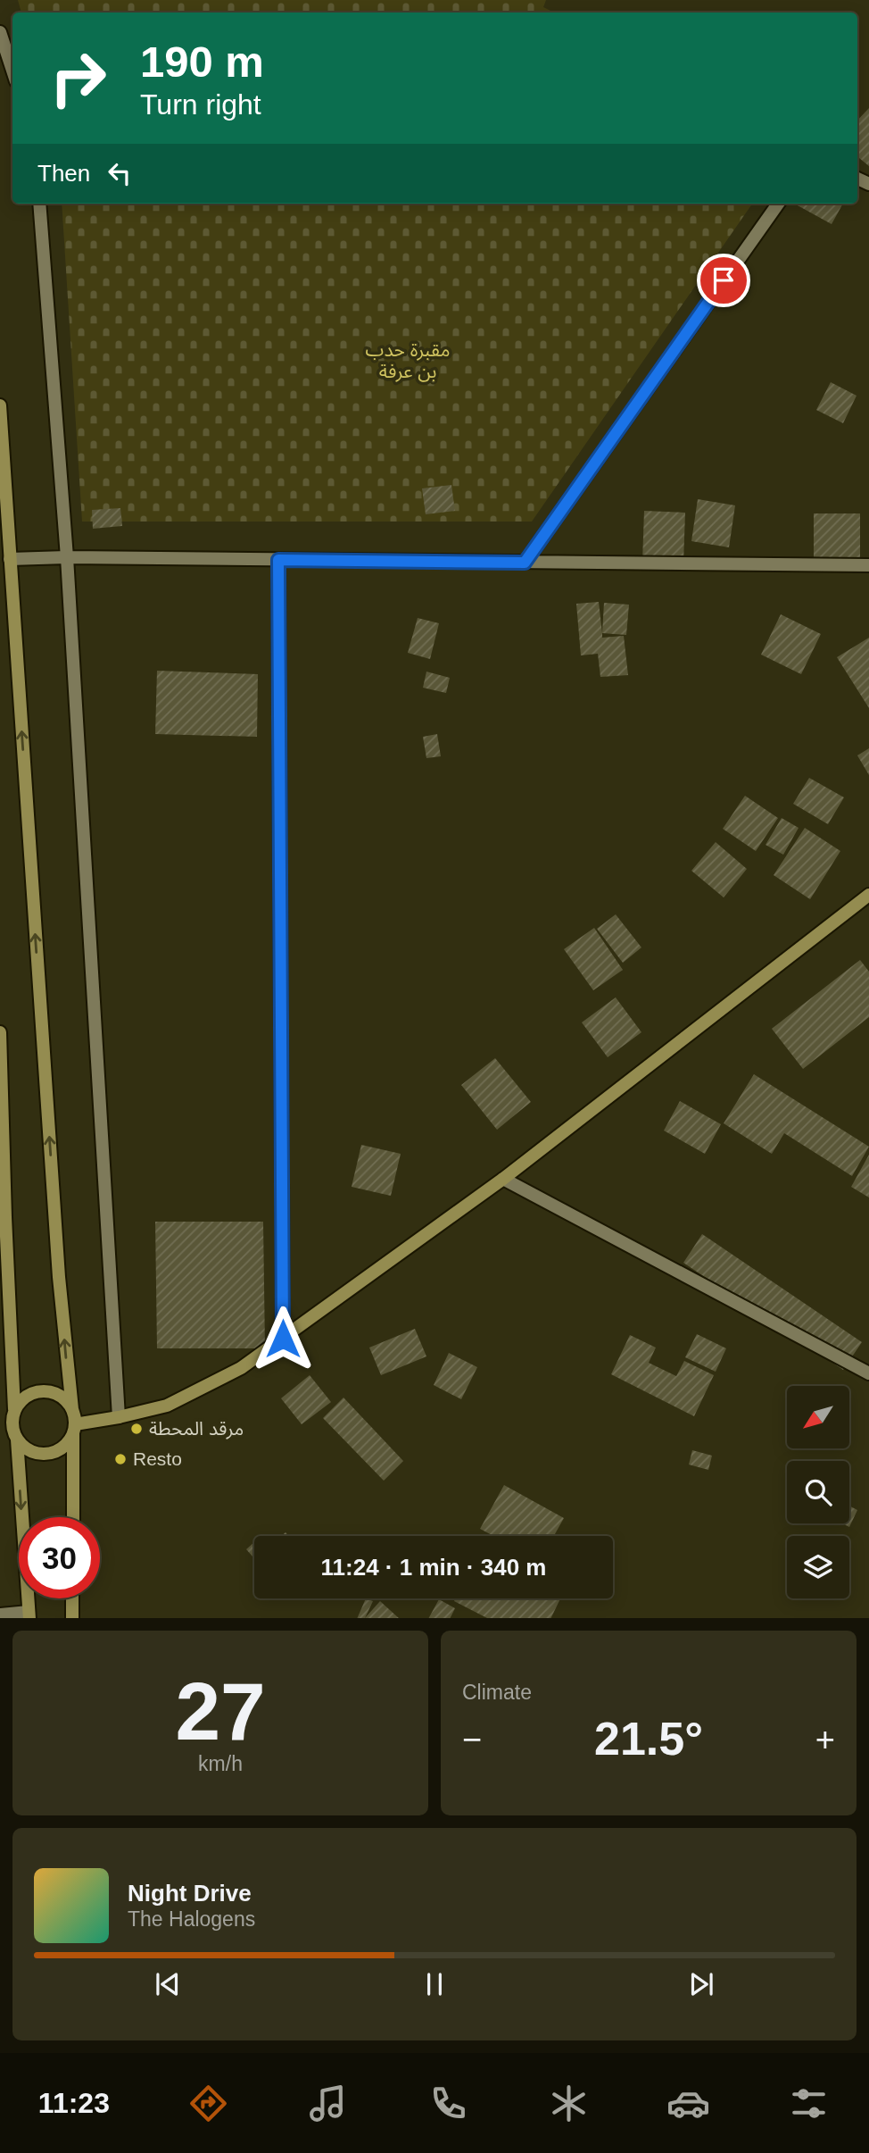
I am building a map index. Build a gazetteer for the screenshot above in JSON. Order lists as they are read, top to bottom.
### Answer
{
  "parks": ["مقبرة حدب بن عرفة"],
  "places": ["مرقد المحطة", "Resto"],
  "north": "bottom left",
  "page": {
    "turn": ["190 m", "Turn right"],
    "then": "Then",
    "limit": "30",
    "trip": "11:24 · 1 min · 340 m",
    "tile": [
      ["27", "km/h"],
      "Climate"
    ],
    "heat": ["−", "21.5°", "+"],
    "song": ["Night Drive", "The Halogens"],
    "tabs": "11:23"
  }
}
